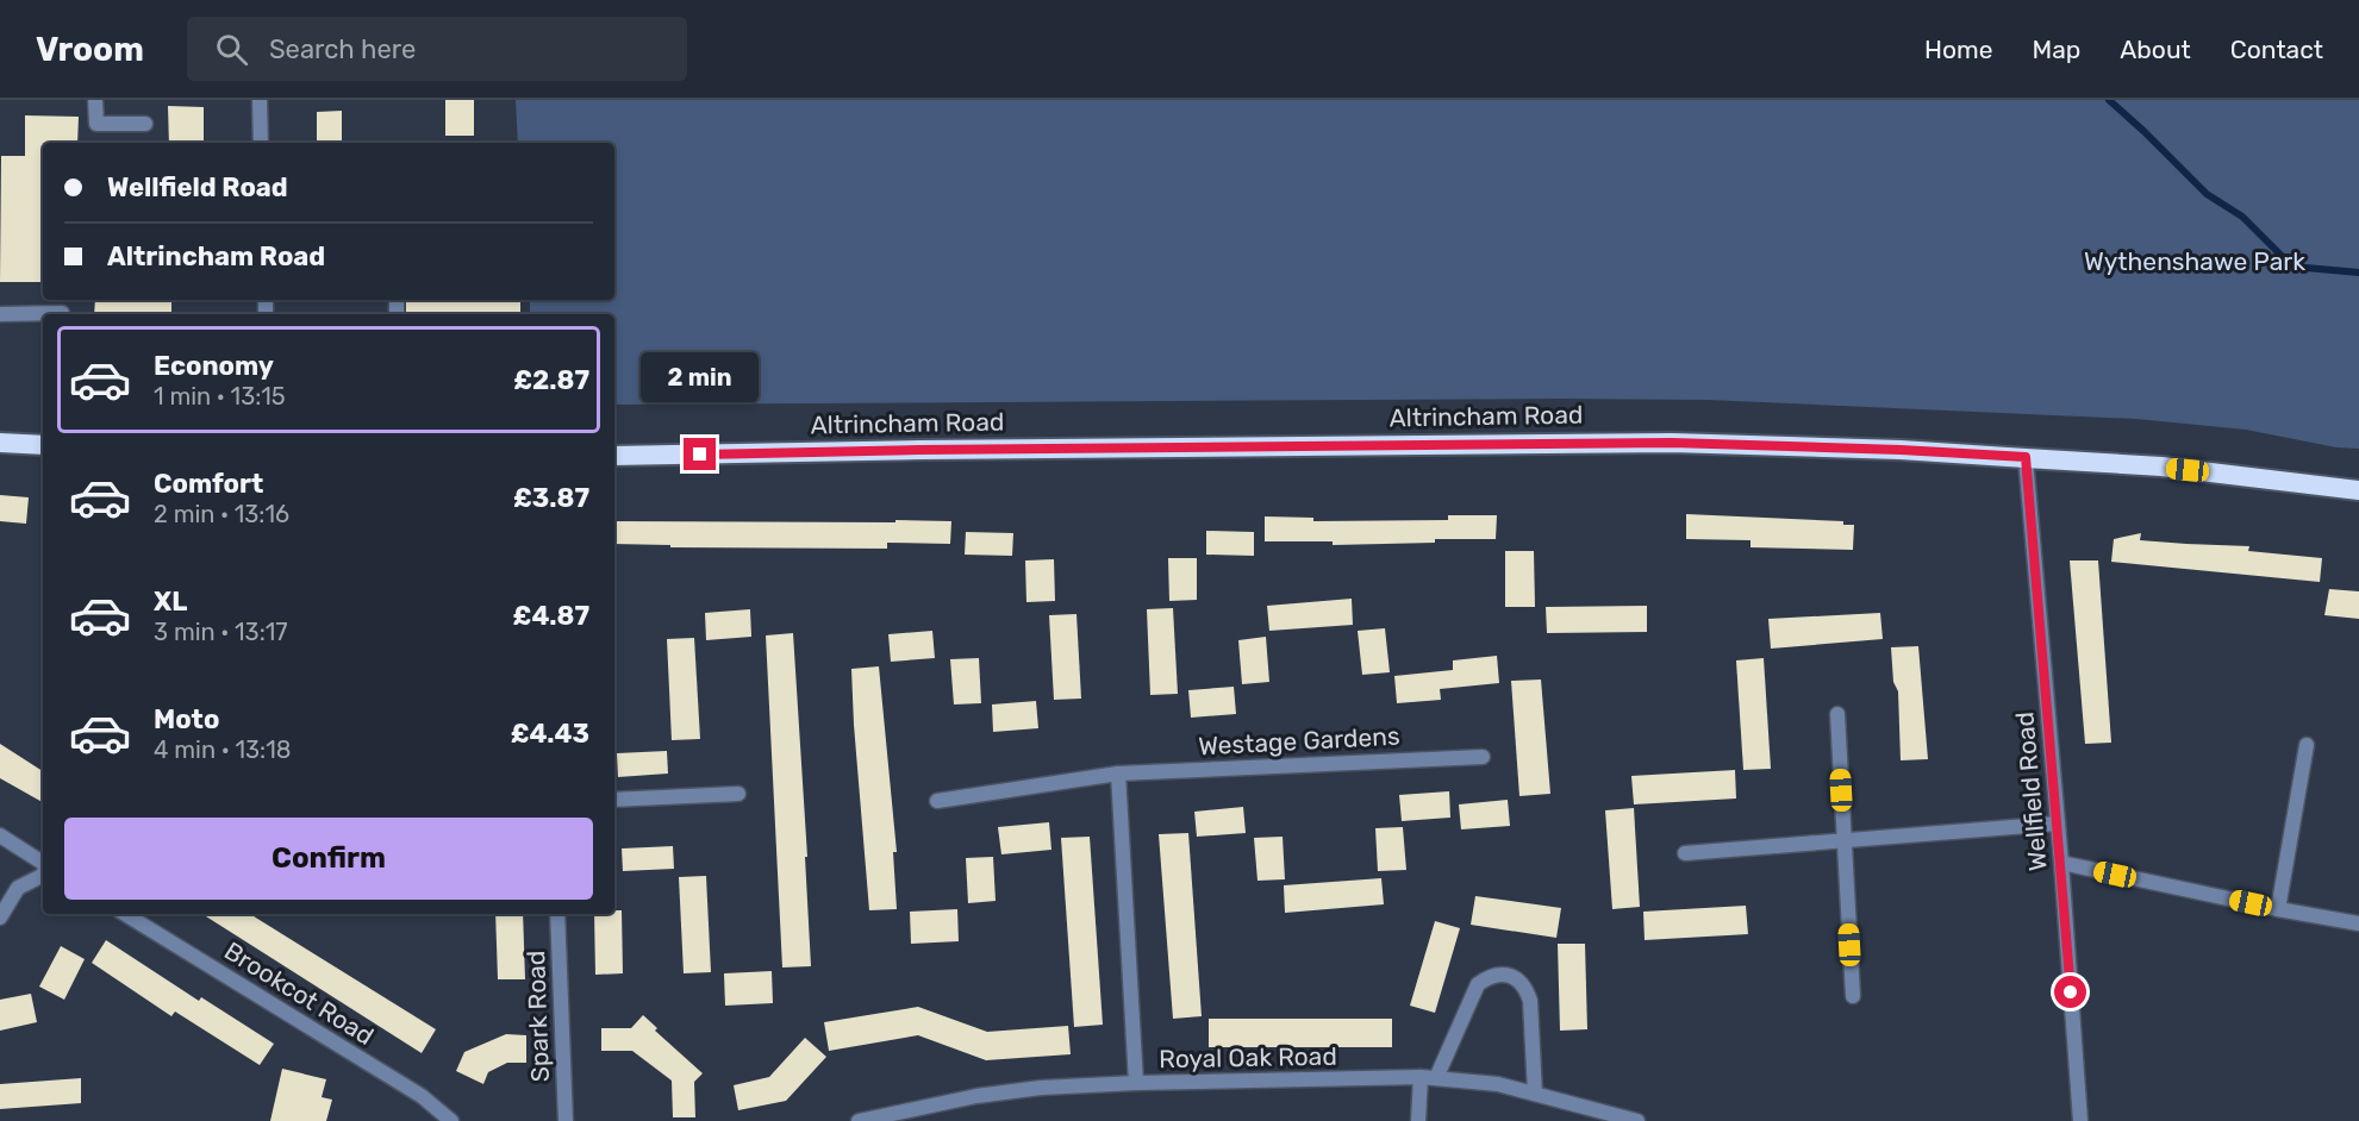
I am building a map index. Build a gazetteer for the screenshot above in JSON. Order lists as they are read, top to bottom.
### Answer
{
  "streets": {
    "highway": ["Altrincham Road"],
    "street": [
      "Westage Gardens",
      "Wellfield Road",
      "Brookcot Road",
      "Spark Road",
      "Royal Oak Road"
    ]
  },
  "crossings": [
    ["Altrincham Road", "Wellfield Road"]
  ],
  "parks": ["Wythenshawe Park"],
  "page": {
    "header": "Vroom",
    "search": "Search here",
    "nav": [
      "Home",
      "Map",
      "About",
      "Contact"
    ],
    "banner": ["Wellfield Road", "Altrincham Road"],
    "list": [
      {
        "name": "Economy",
        "note": "1 min · 13:15",
        "value": "£2.87"
      },
      {
        "name": "Comfort",
        "note": "2 min · 13:16",
        "value": "£3.87"
      },
      {
        "name": "XL",
        "note": "3 min · 13:17",
        "value": "£4.87"
      },
      {
        "name": "Moto",
        "note": "4 min · 13:18",
        "value": "£4.43"
      }
    ],
    "bubble": "2 min",
    "buttons": "Confirm"
  }
}
